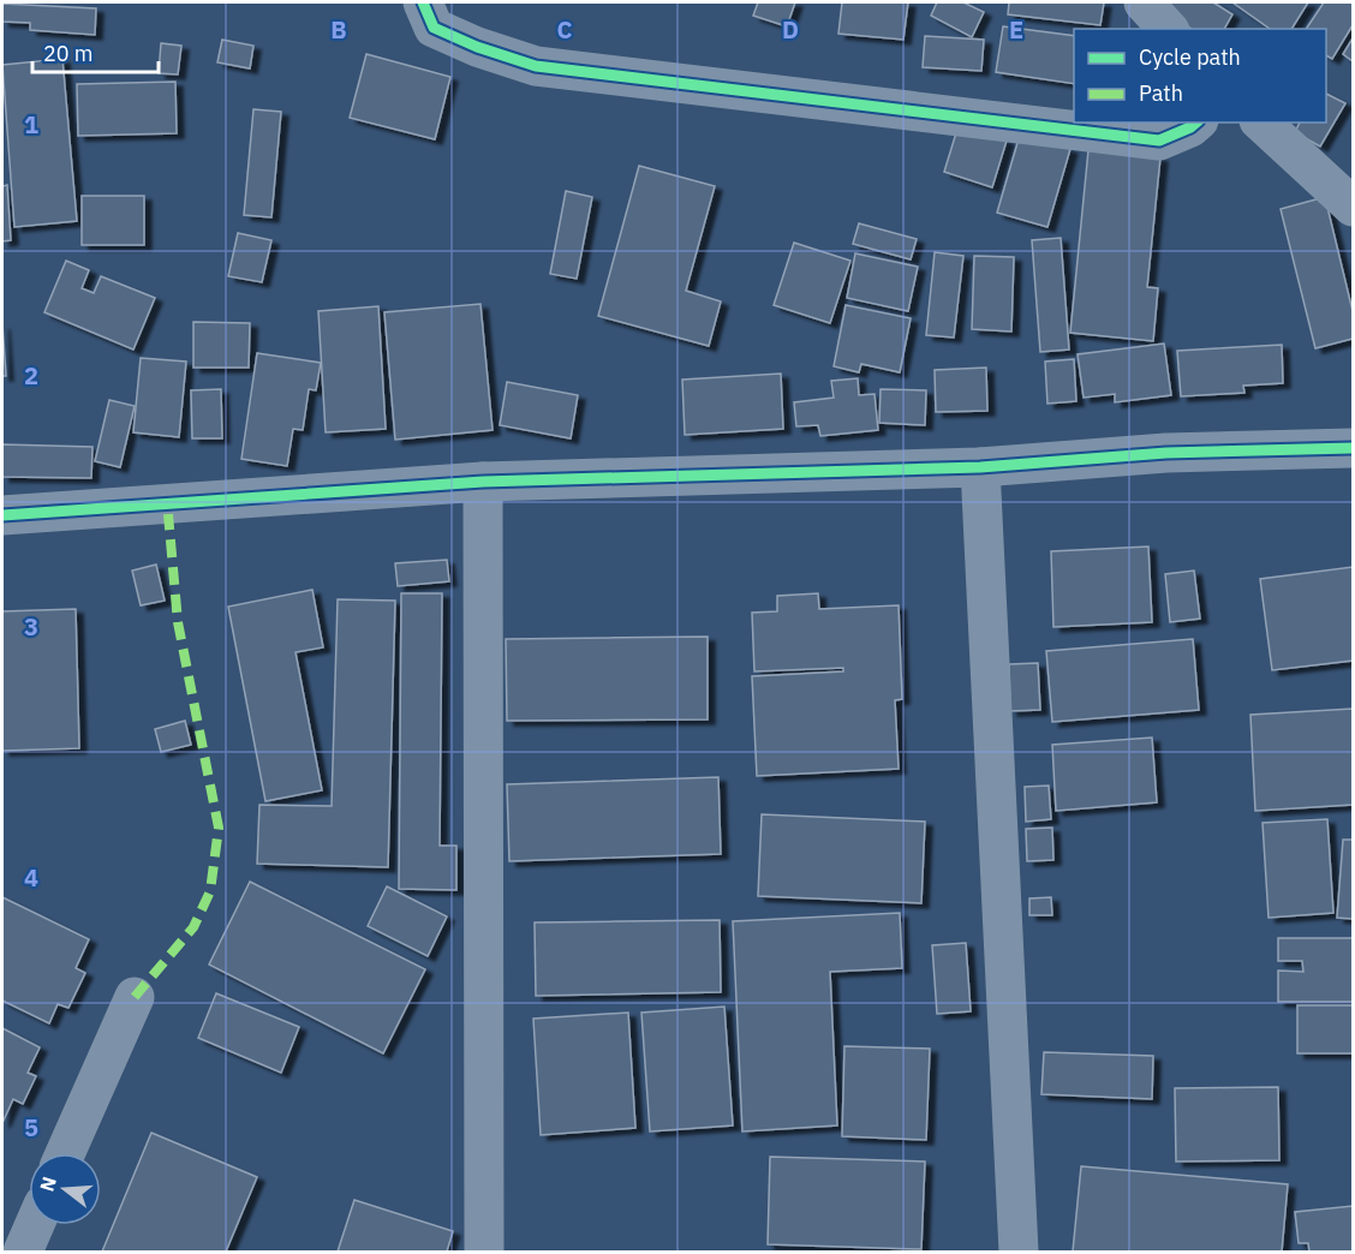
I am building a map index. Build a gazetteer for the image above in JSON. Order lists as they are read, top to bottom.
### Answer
{
  "legend": ["Cycle path", "Path"],
  "scale_bar": "20 m",
  "north": "left",
  "grid": {
    "columns": [
      "B",
      "C",
      "D",
      "E"
    ],
    "rows": [
      "1",
      "2",
      "3",
      "4",
      "5"
    ]
  }
}
